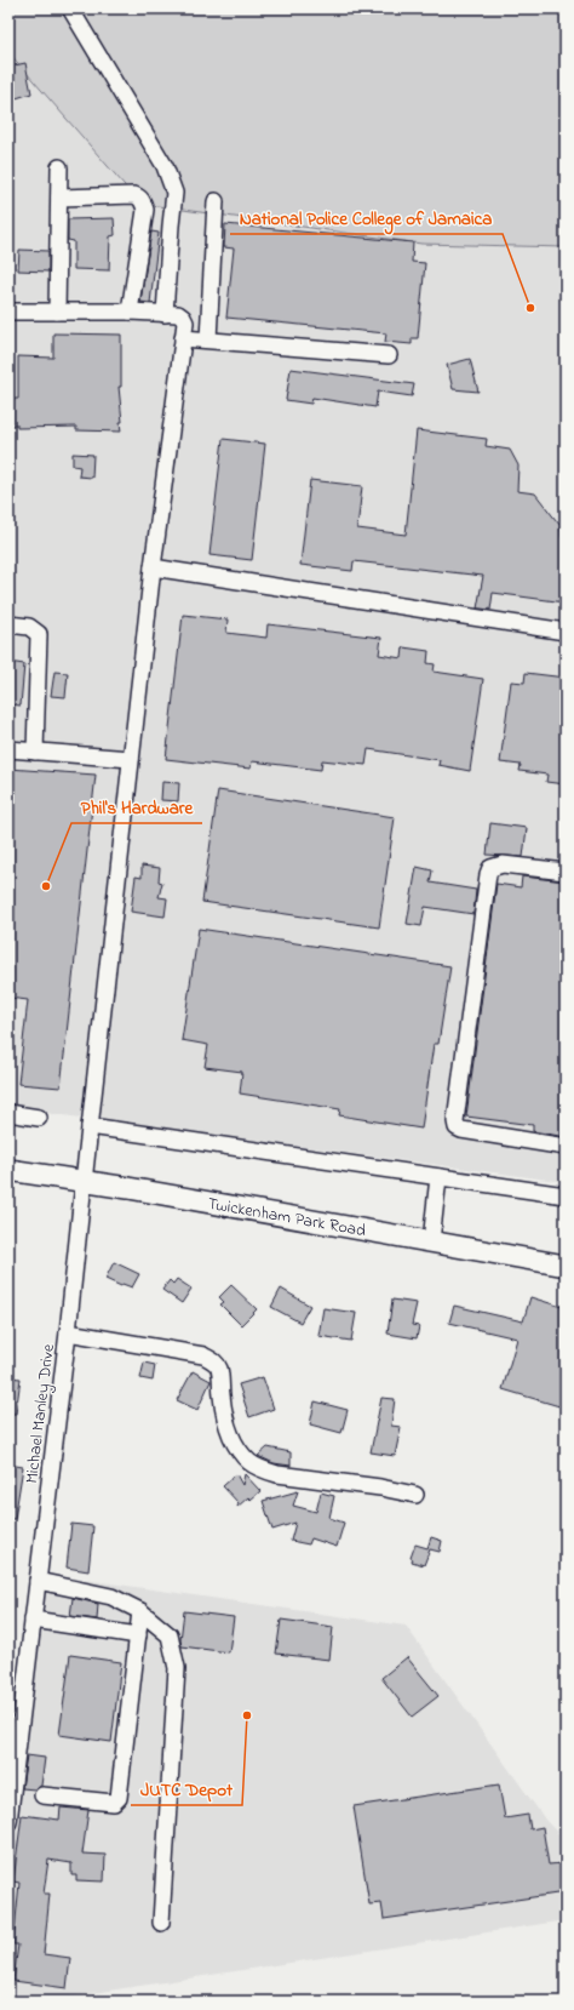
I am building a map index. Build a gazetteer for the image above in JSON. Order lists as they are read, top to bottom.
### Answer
{
  "streets": {
    "main road": ["Twickenham Park Road"],
    "street": ["Michael Manley Drive"]
  },
  "crossings": [
    ["Twickenham Park Road", "Michael Manley Drive"]
  ],
  "places": ["National Police College of Jamaica", "Phil's Hardware", "JUTC Depot"]
}
